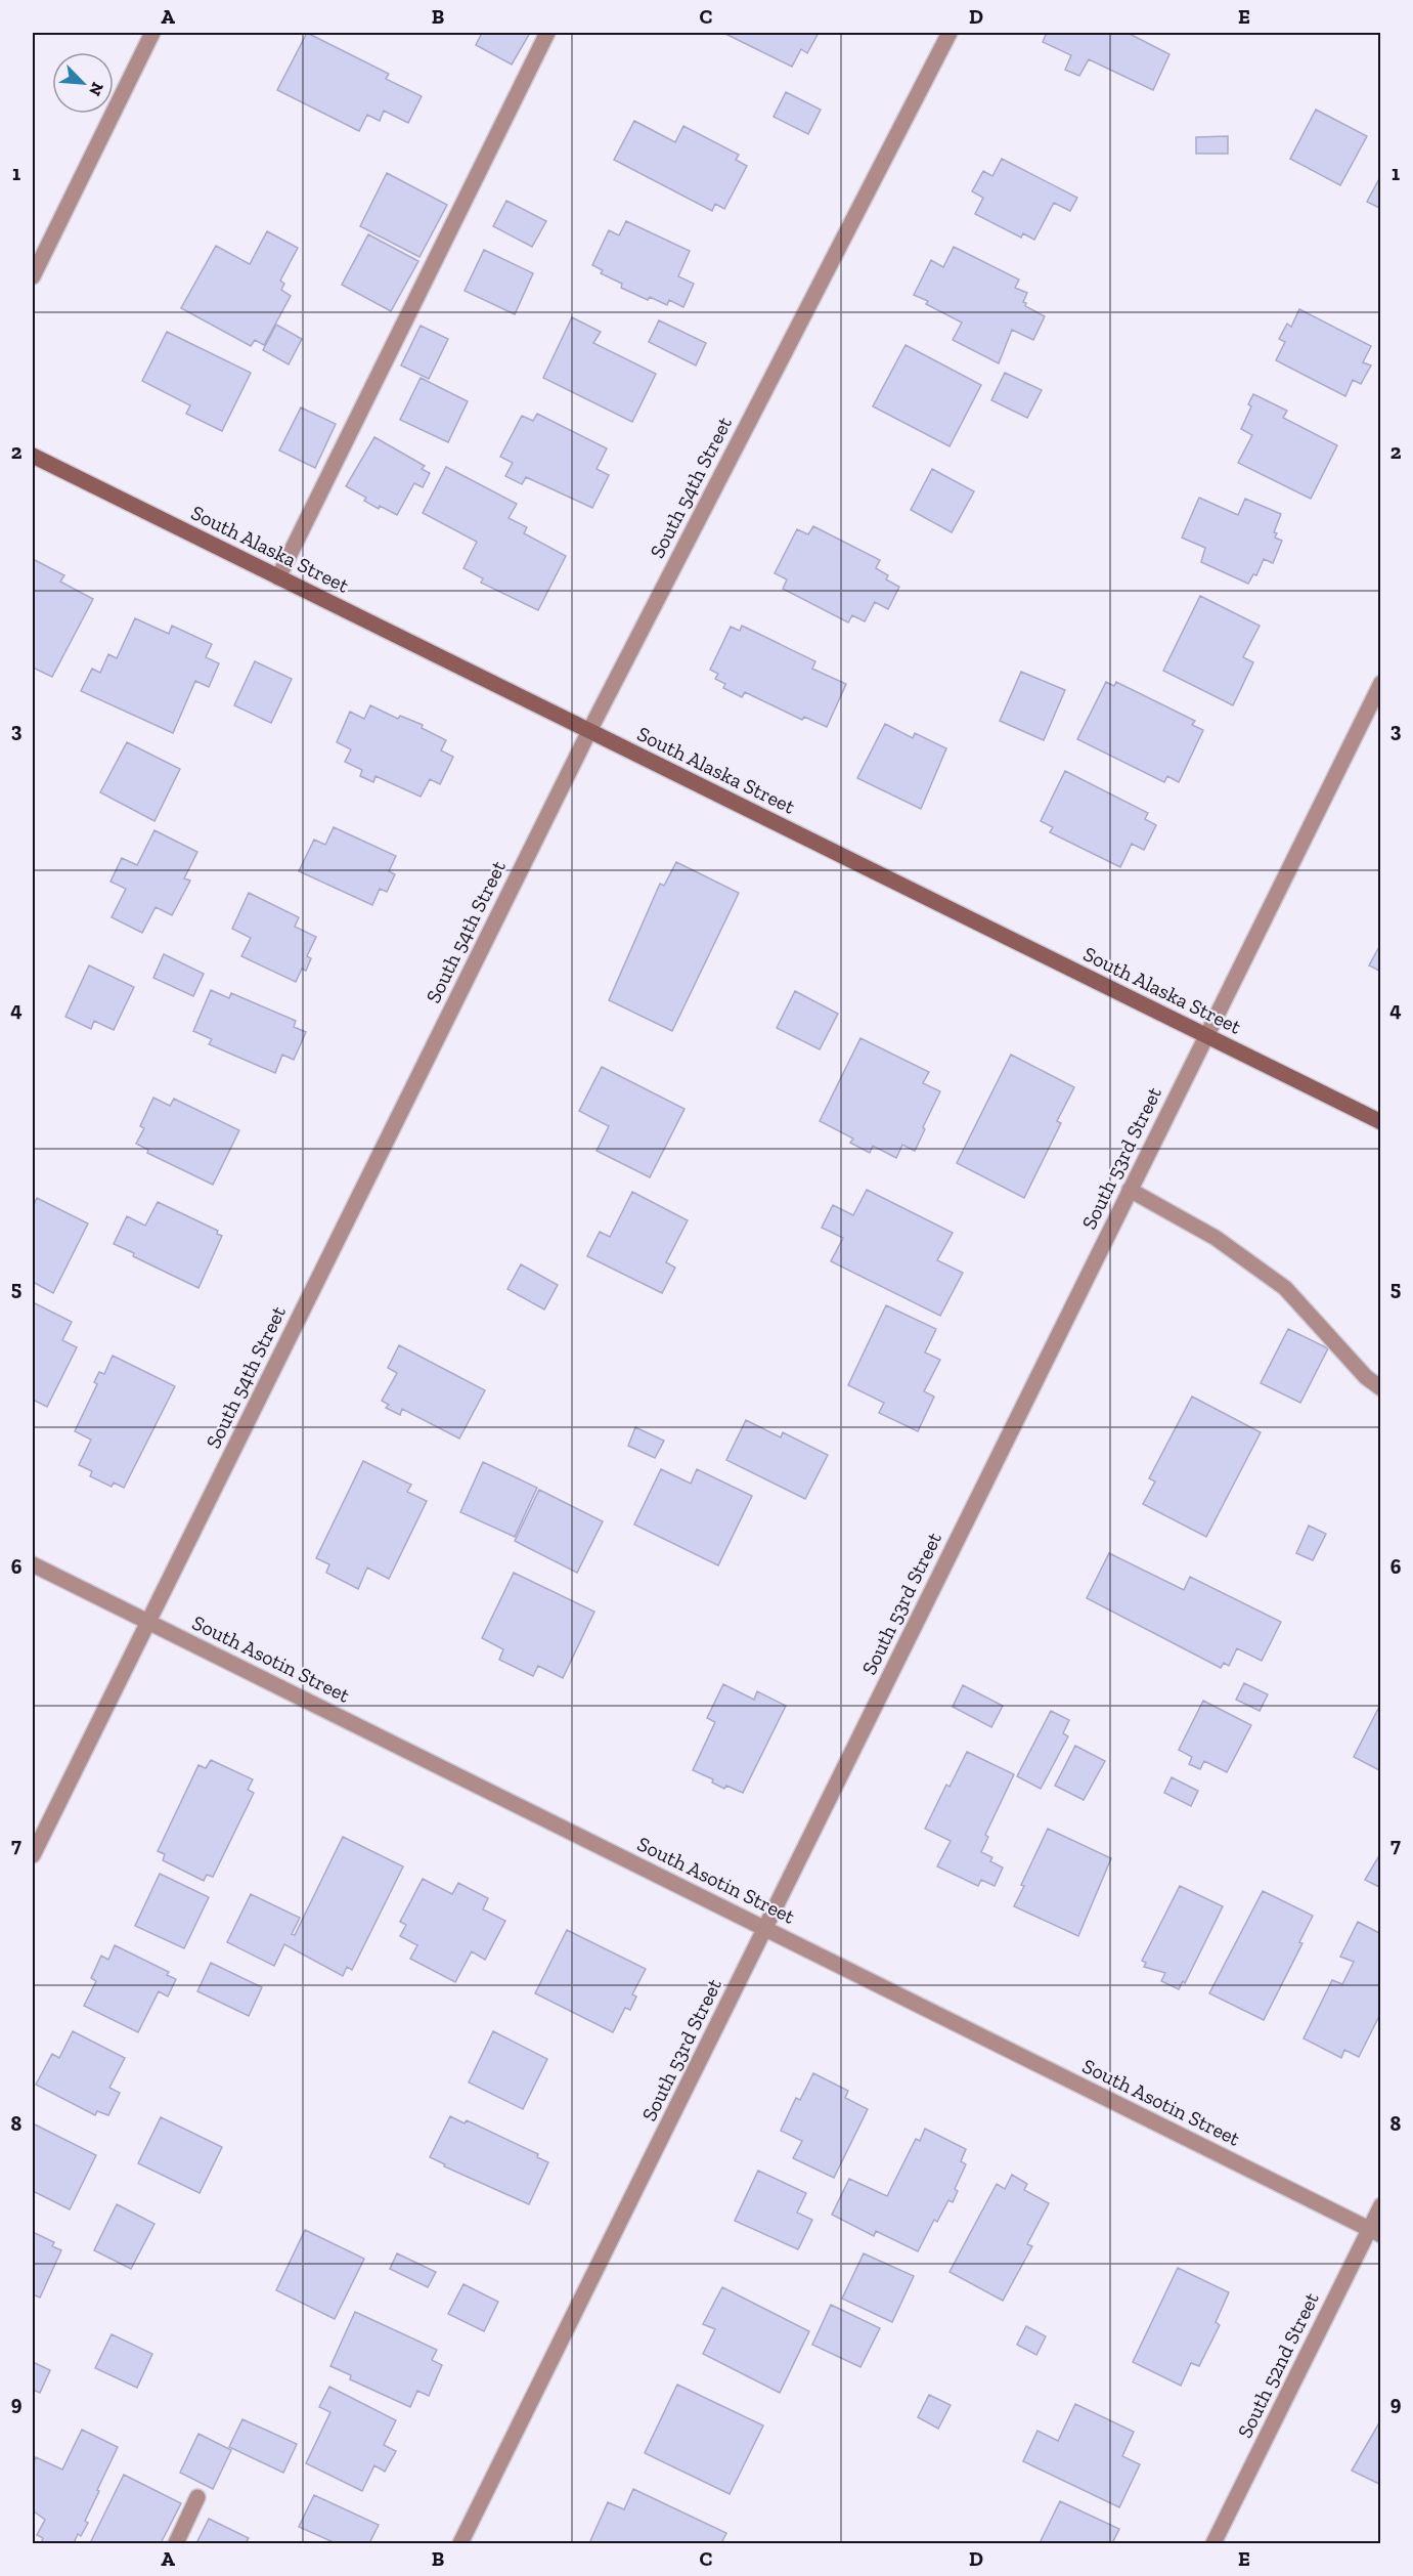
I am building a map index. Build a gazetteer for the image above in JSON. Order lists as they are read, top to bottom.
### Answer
{
  "streets": {
    "street": [
      "South 54th Street",
      "South Alaska Street",
      "South 53rd Street",
      "South Asotin Street",
      "South 52nd Street"
    ]
  },
  "crossings": [
    ["South 54th Street", "South Alaska Street"],
    ["South 54th Street", "South Asotin Street"],
    ["South Alaska Street", "South 53rd Street"],
    ["South 53rd Street", "South Asotin Street"],
    ["South Asotin Street", "South 52nd Street"]
  ],
  "north": "bottom right",
  "grid": {
    "columns": [
      "A",
      "B",
      "C",
      "D",
      "E"
    ],
    "rows": [
      "1",
      "2",
      "3",
      "4",
      "5",
      "6",
      "7",
      "8",
      "9"
    ]
  }
}
